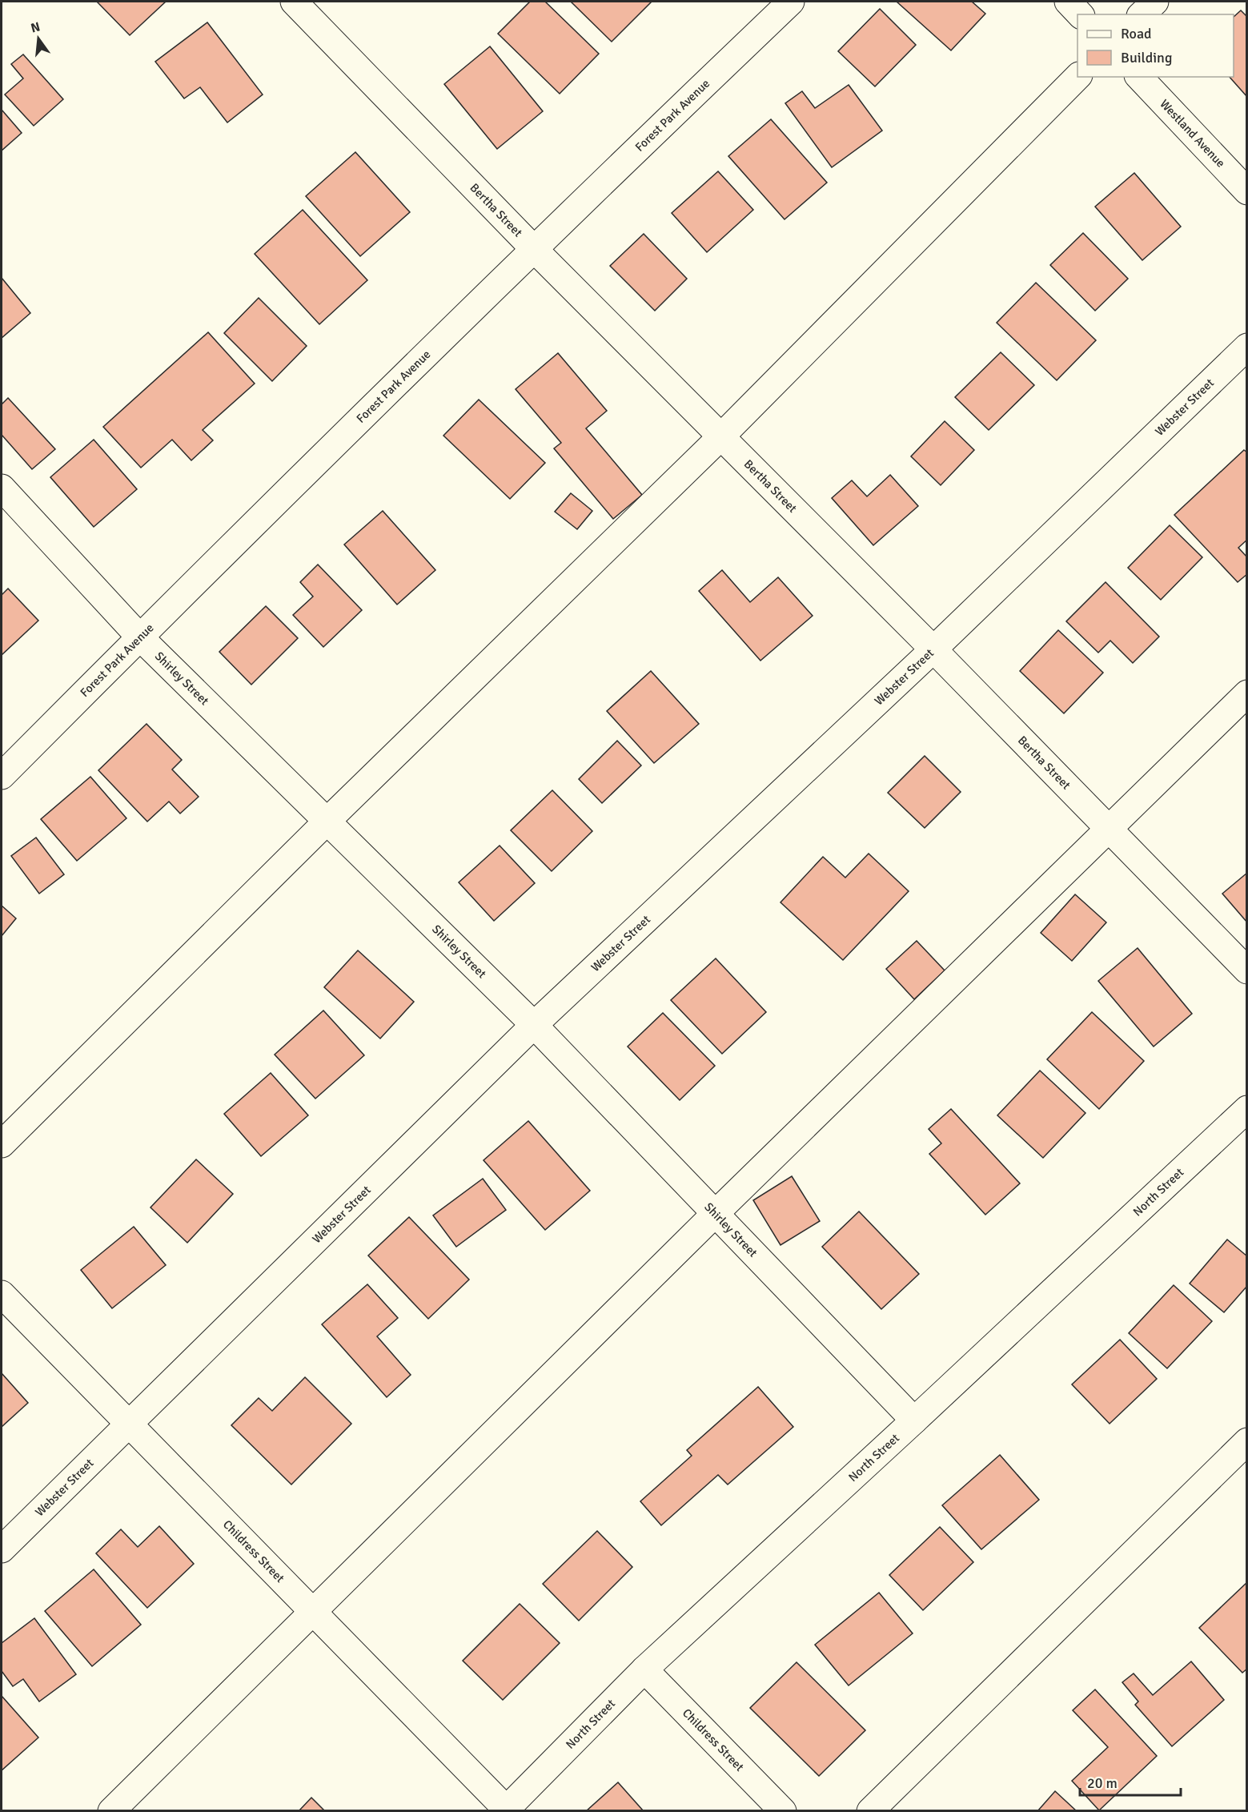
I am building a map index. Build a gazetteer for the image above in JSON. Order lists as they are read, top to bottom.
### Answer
{
  "streets": {
    "street": [
      "Forest Park Avenue",
      "Westland Avenue",
      "Bertha Street",
      "Webster Street",
      "Shirley Street",
      "North Street",
      "Childress Street"
    ]
  },
  "crossings": [
    ["Forest Park Avenue", "Bertha Street"],
    ["Forest Park Avenue", "Shirley Street"],
    ["Bertha Street", "Webster Street"],
    ["Webster Street", "Shirley Street"],
    ["Webster Street", "Childress Street"],
    ["Shirley Street", "North Street"],
    ["North Street", "Childress Street"]
  ],
  "legend": ["Road", "Building"],
  "scale_bar": "20 m",
  "north": "top"
}
